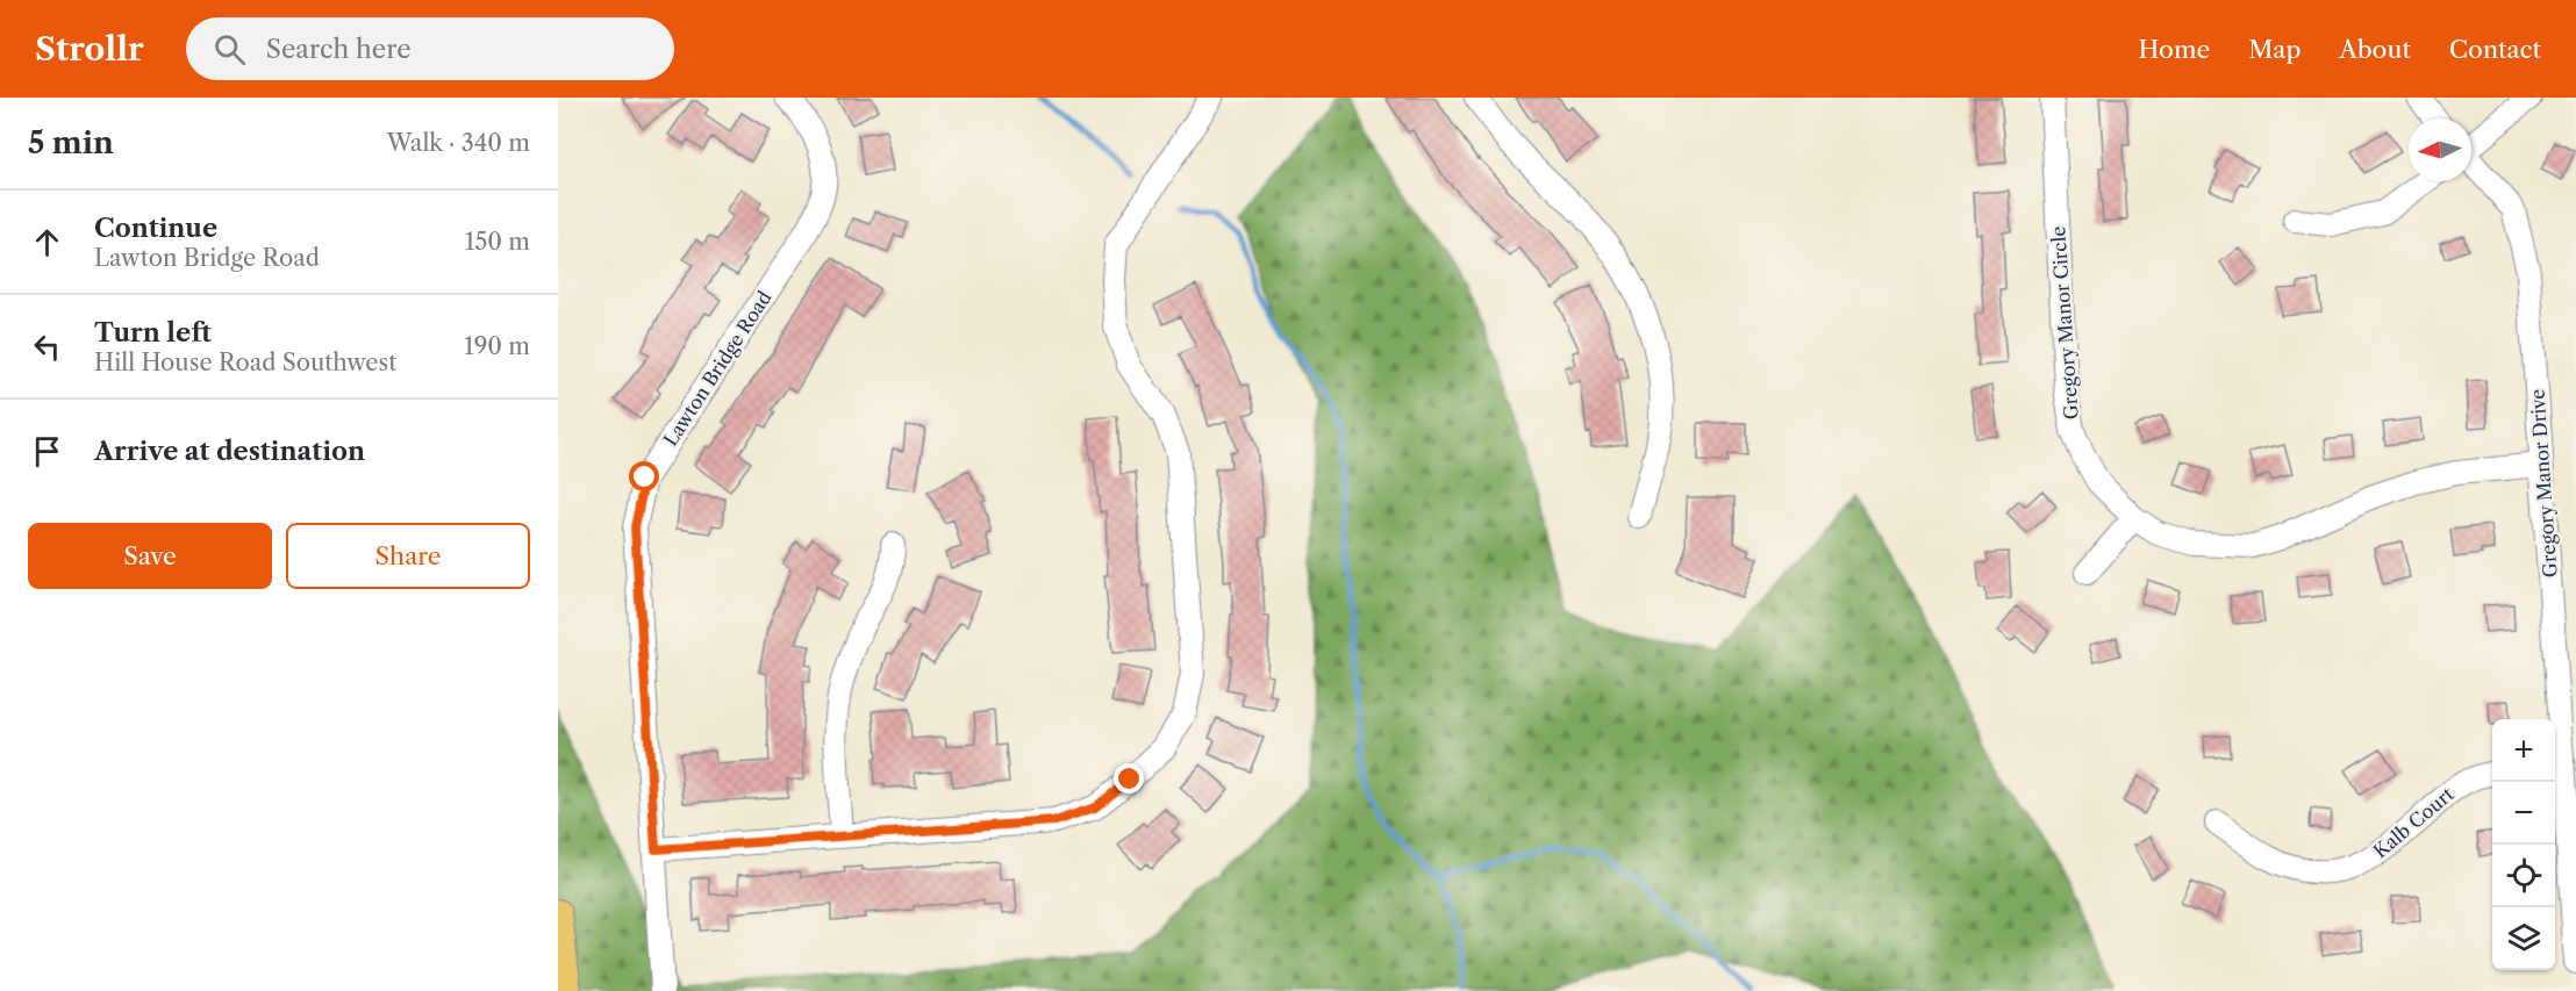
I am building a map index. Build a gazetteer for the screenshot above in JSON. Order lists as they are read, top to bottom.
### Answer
{
  "streets": {
    "street": [
      "Gregory Manor Circle",
      "Lawton Bridge Road",
      "Gregory Manor Drive",
      "Kalb Court"
    ]
  },
  "crossings": [
    ["Gregory Manor Circle", "Gregory Manor Drive"]
  ],
  "north": "left",
  "page": {
    "header": "Strollr",
    "search": "Search here",
    "nav": [
      "Home",
      "Map",
      "About",
      "Contact"
    ],
    "heading": ["5 min", "Walk · 340 m"],
    "list": [
      ["Continue", "Lawton Bridge Road", "150 m"],
      ["Turn left", "Hill House Road Southwest", "190 m"],
      "Arrive at destination"
    ],
    "buttons": ["Save", "Share"],
    "map_buttons": ["+", "−"]
  }
}
